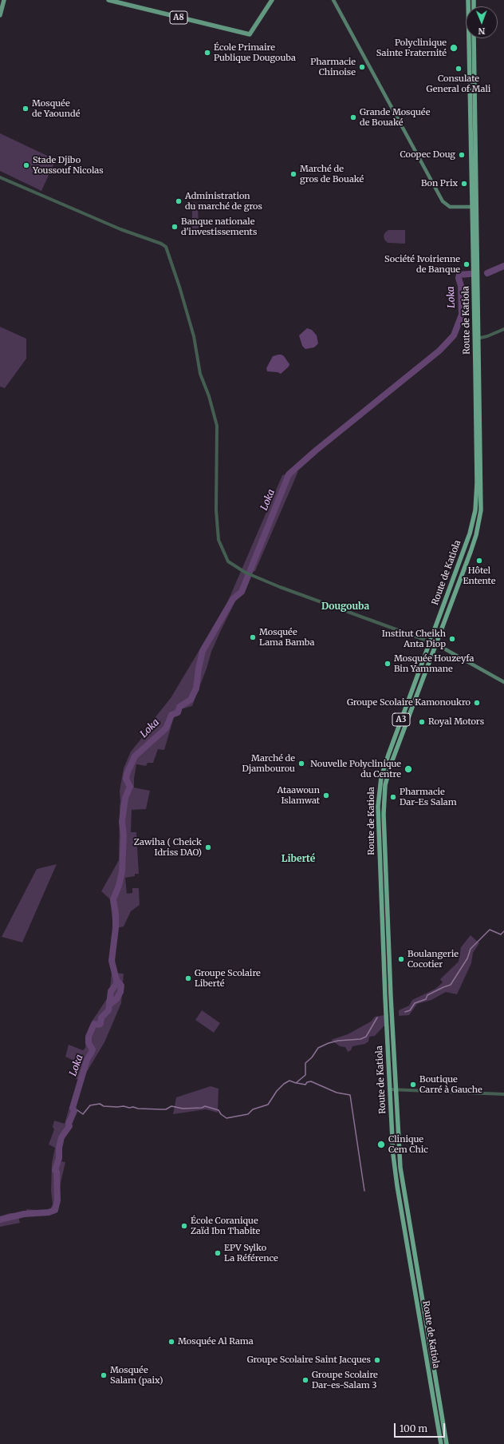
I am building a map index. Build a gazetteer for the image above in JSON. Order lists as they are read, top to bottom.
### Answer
{
  "streets": {
    "highway": ["Route de Katiola", "A3"],
    "main road": ["A8"]
  },
  "districts": ["Dougouba", "Liberté"],
  "water": ["Loka"],
  "places": [
    "Polyclinique Sainte Fraternité",
    "École Primaire Publique Dougouba",
    "Pharmacie Chinoise",
    "Consulate General of Mali",
    "Mosquée de Yaoundé",
    "Grande Mosquée de Bouaké",
    "Coopec Doug",
    "Stade Djibo Youssouf Nicolas",
    "Marché de gros de Bouaké",
    "Bon Prix",
    "Administration du marché de gros",
    "Banque nationale d'investissements",
    "Société Ivoirienne de Banque",
    "Hôtel Entente",
    "Mosquée Lama Bamba",
    "Institut Cheikh Anta Diop",
    "Mosquée Houzeyfa Bin Yammane",
    "Groupe Scolaire Kamonoukro",
    "Royal Motors",
    "Marché de Djambourou",
    "Nouvelle Polyclinique du Centre",
    "Ataawoun Islamwat",
    "Pharmacie Dar-Es Salam",
    "Zawiha ( Cheick Idriss DAO)",
    "Boulangerie Cocotier",
    "Groupe Scolaire Liberté",
    "Boutique Carré à Gauche",
    "Clinique Cem Chic",
    "École Coranique Zaïd Ibn Thabite",
    "EPV Sylko La Référence",
    "Mosquée Al Rama",
    "Groupe Scolaire Saint Jacques",
    "Mosquée Salam (paix)",
    "Groupe Scolaire Dar-es-Salam 3"
  ],
  "scale_bar": "100 m",
  "north": "bottom"
}
